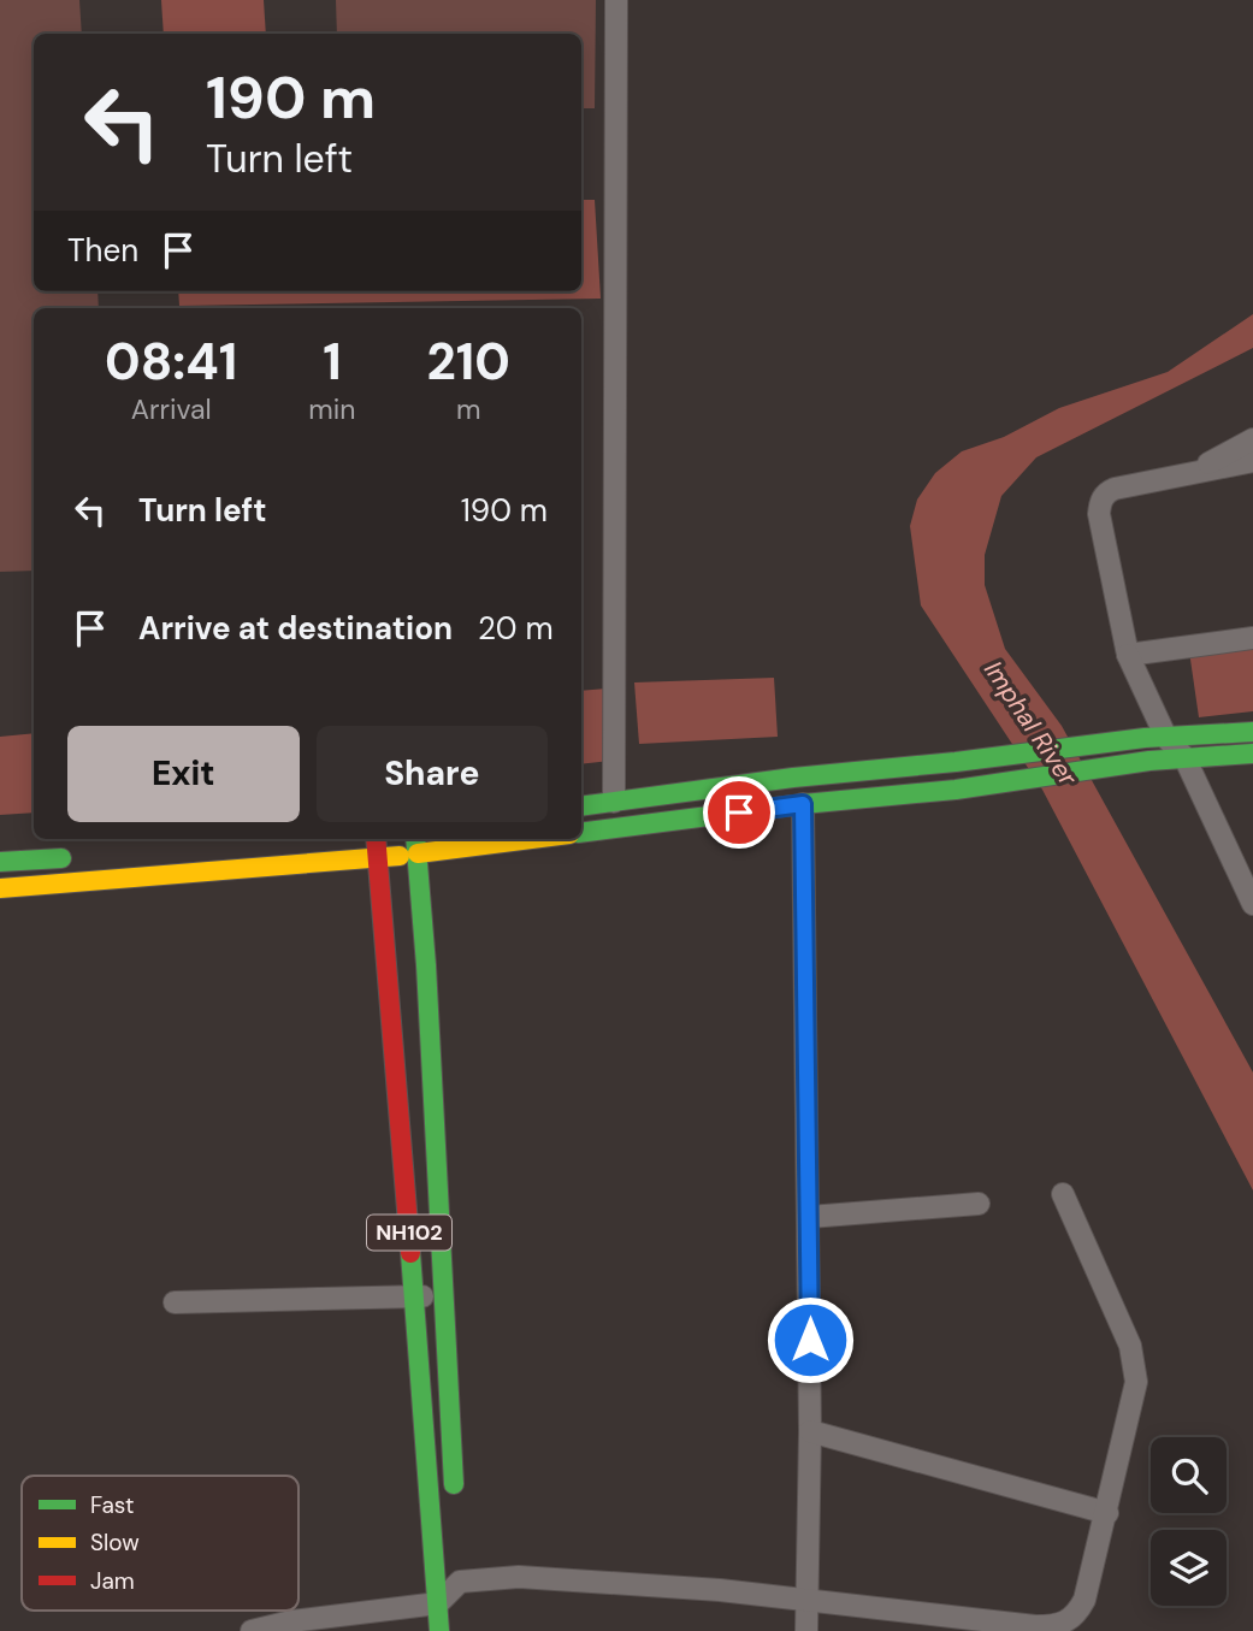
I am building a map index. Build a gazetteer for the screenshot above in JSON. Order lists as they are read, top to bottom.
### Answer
{
  "streets": {
    "main road": ["NH102"]
  },
  "water": ["Imphal River"],
  "legend": ["Fast", "Slow", "Jam"],
  "page": {
    "turn": ["190 m", "Turn left"],
    "then": "Then",
    "eta": [
      "08:41",
      "Arrival",
      "1",
      "min",
      "210",
      "m"
    ],
    "list": [
      {
        "name": "Turn left",
        "value": "190 m"
      },
      {
        "name": "Arrive at destination",
        "value": "20 m"
      }
    ],
    "buttons": ["Exit", "Share"]
  }
}
